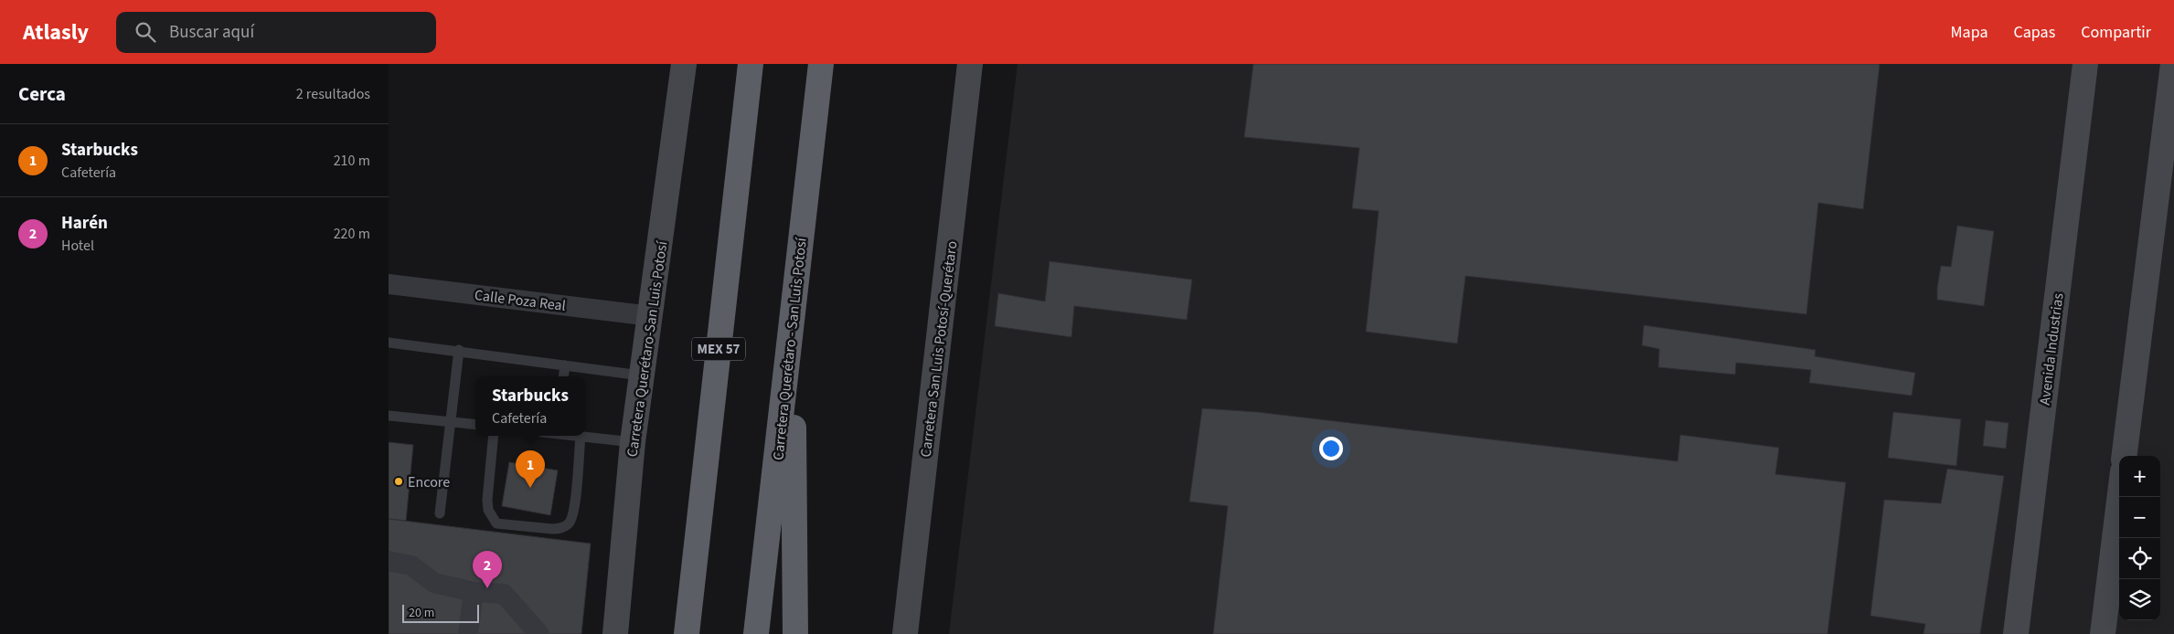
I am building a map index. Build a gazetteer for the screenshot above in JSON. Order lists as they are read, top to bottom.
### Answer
{
  "streets": {
    "highway": ["MEX 57", "Carretera Querétaro - San Luis Potosí"],
    "main road": ["Carretera Querétaro-San Luis Potosí", "Carretera San Luis Potosí-Querétaro", "Avenida Industrias"],
    "street": ["Calle Poza Real"]
  },
  "crossings": [
    ["Calle Poza Real", "Carretera Querétaro-San Luis Potosí"]
  ],
  "places": ["Encore"],
  "scale_bar": "20 m",
  "page": {
    "header": "Atlasly",
    "search": "Buscar aquí",
    "nav": ["Mapa", "Capas", "Compartir"],
    "heading": ["Cerca", "2 resultados"],
    "list": [
      {
        "mark": "1",
        "name": "Starbucks",
        "note": "Cafetería",
        "value": "210 m"
      },
      {
        "mark": "2",
        "name": "Harén",
        "note": "Hotel",
        "value": "220 m"
      }
    ],
    "popup": ["Starbucks", "Cafetería"],
    "pins": ["1", "2"],
    "map_buttons": ["+", "−"],
    "scale": "20 m"
  }
}
